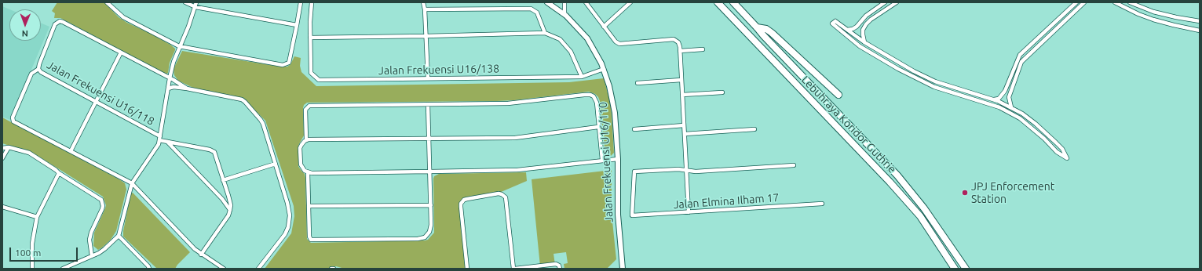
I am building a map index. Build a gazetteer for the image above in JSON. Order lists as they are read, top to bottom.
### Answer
{
  "streets": {
    "highway": ["Lebuhraya Koridor Guthrie"],
    "street": [
      "Jalan Frekuensi U16/138",
      "Jalan Frekuensi U16/118",
      "Jalan Frekuensi U16/110",
      "Jalan Elmina Ilham 17"
    ]
  },
  "crossings": [
    ["Jalan Frekuensi U16/138", "Jalan Frekuensi U16/110"]
  ],
  "places": ["JPJ Enforcement Station"],
  "scale_bar": "100 m",
  "north": "bottom"
}
